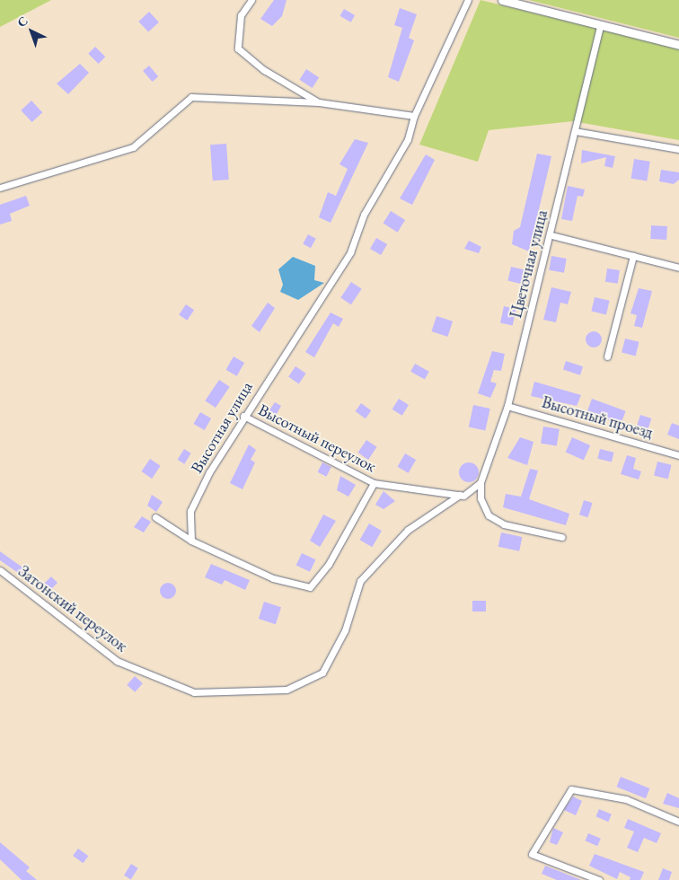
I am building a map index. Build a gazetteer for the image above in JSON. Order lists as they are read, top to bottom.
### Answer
{
  "streets": {
    "street": [
      "Цветочная улица",
      "Высотный проезд",
      "Высотная улица",
      "Высотный переулок",
      "Затонский переулок"
    ]
  },
  "crossings": [
    ["Цветочная улица", "Высотный проезд"],
    ["Высотная улица", "Высотный переулок"],
    ["Высотный переулок", "Затонский переулок"]
  ],
  "north": "top left"
}
